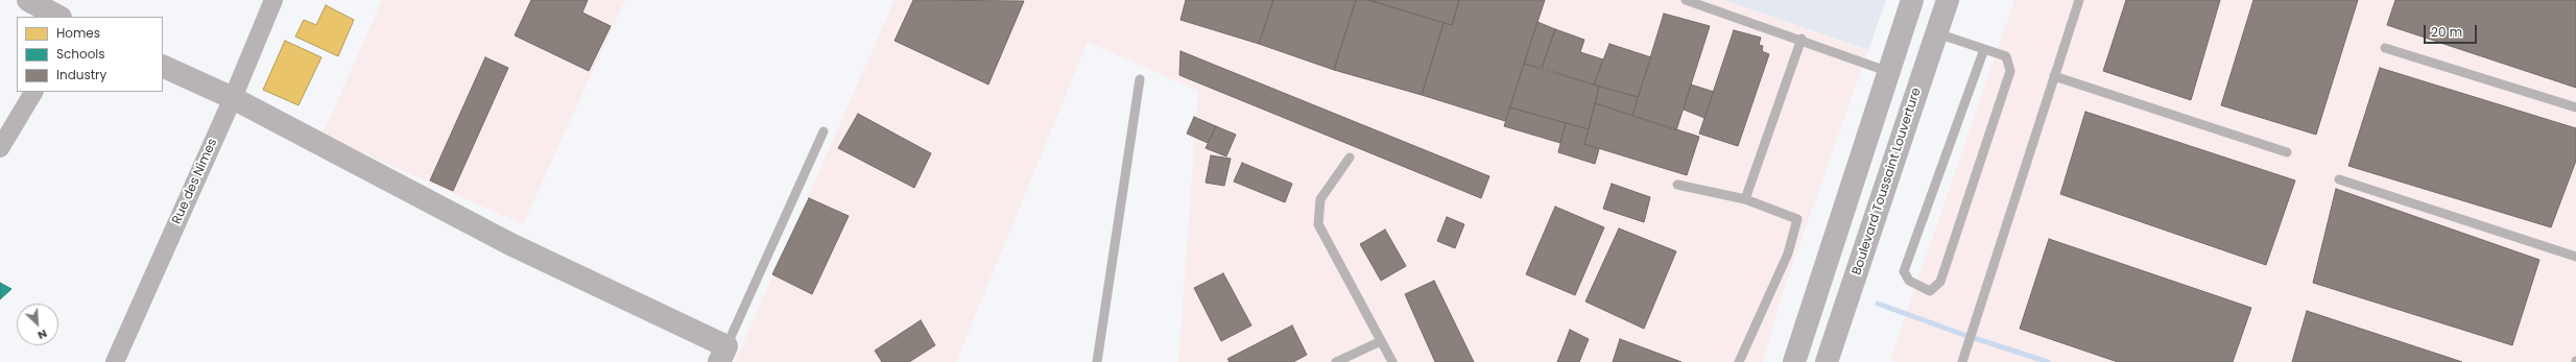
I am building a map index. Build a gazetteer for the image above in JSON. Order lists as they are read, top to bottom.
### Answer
{
  "streets": {
    "main road": ["Boulevard Toussaint Louverture"],
    "street": ["Rue des Nimes"]
  },
  "legend": ["Homes", "Schools", "Industry"],
  "scale_bar": "20 m",
  "north": "bottom right"
}
